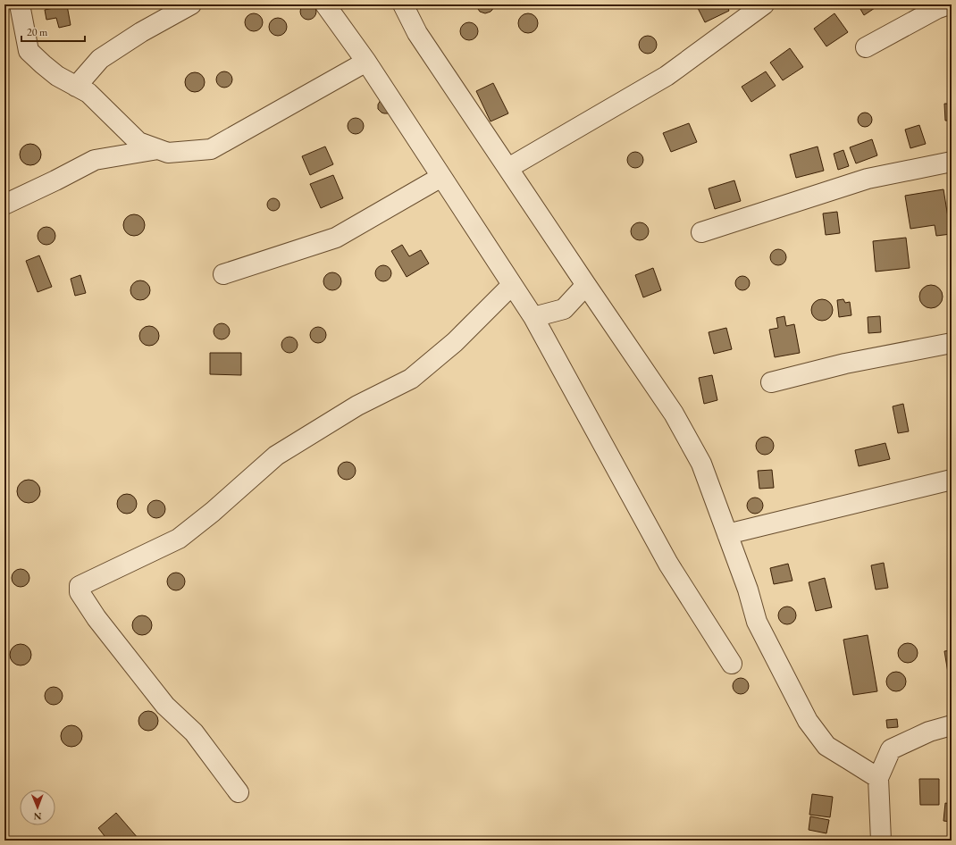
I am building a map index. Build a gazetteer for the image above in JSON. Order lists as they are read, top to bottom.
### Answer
{
  "scale_bar": "20 m",
  "north": "bottom"
}
